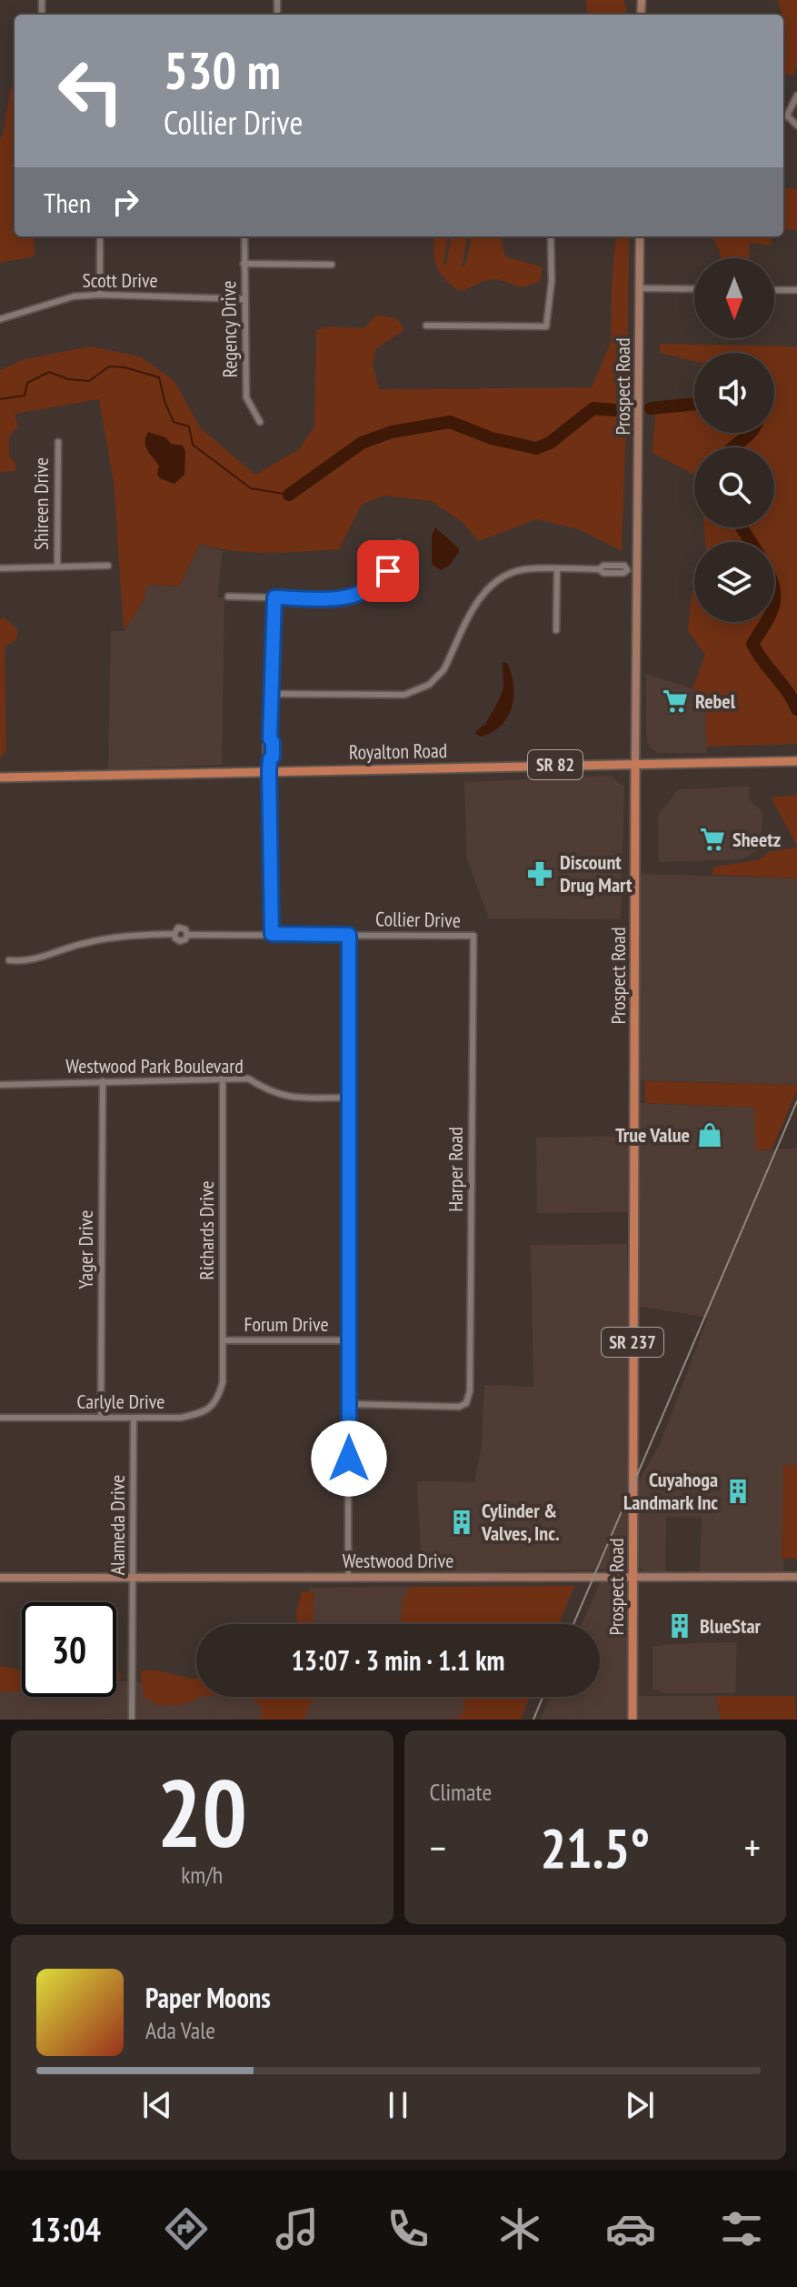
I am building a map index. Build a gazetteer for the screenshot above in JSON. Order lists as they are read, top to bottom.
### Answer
{
  "streets": {
    "main road": [
      "Prospect Road",
      "Royalton Road",
      "SR 82",
      "SR 237"
    ],
    "street": [
      "Scott Drive",
      "Regency Drive",
      "Shireen Drive",
      "Collier Drive",
      "Westwood Park Boulevard",
      "Harper Road",
      "Richards Drive",
      "Yager Drive",
      "Forum Drive",
      "Carlyle Drive",
      "Alameda Drive",
      "Westwood Drive"
    ]
  },
  "crossings": [
    ["Scott Drive", "Regency Drive"],
    ["Prospect Road", "Royalton Road"],
    ["Prospect Road", "Westwood Drive"],
    ["Collier Drive", "Harper Road"],
    ["Westwood Park Boulevard", "Richards Drive"],
    ["Westwood Park Boulevard", "Yager Drive"],
    ["Richards Drive", "Forum Drive"],
    ["Richards Drive", "Carlyle Drive"],
    ["Yager Drive", "Carlyle Drive"],
    ["Carlyle Drive", "Alameda Drive"],
    ["Alameda Drive", "Westwood Drive"]
  ],
  "places": {
    "supermarket": ["Rebel", "Sheetz"],
    "pharmacy": ["Discount Drug Mart"],
    "shop": ["True Value"],
    "building": ["Cuyahoga Landmark Inc", "Cylinder & Valves, Inc.", "BlueStar"]
  },
  "north": "bottom",
  "page": {
    "turn": ["530 m", "Collier Drive"],
    "then": "Then",
    "limit": "30",
    "trip": "13:07 · 3 min · 1.1 km",
    "tile": [
      ["20", "km/h"],
      "Climate"
    ],
    "heat": ["−", "21.5°", "+"],
    "song": ["Paper Moons", "Ada Vale"],
    "tabs": "13:04"
  }
}
